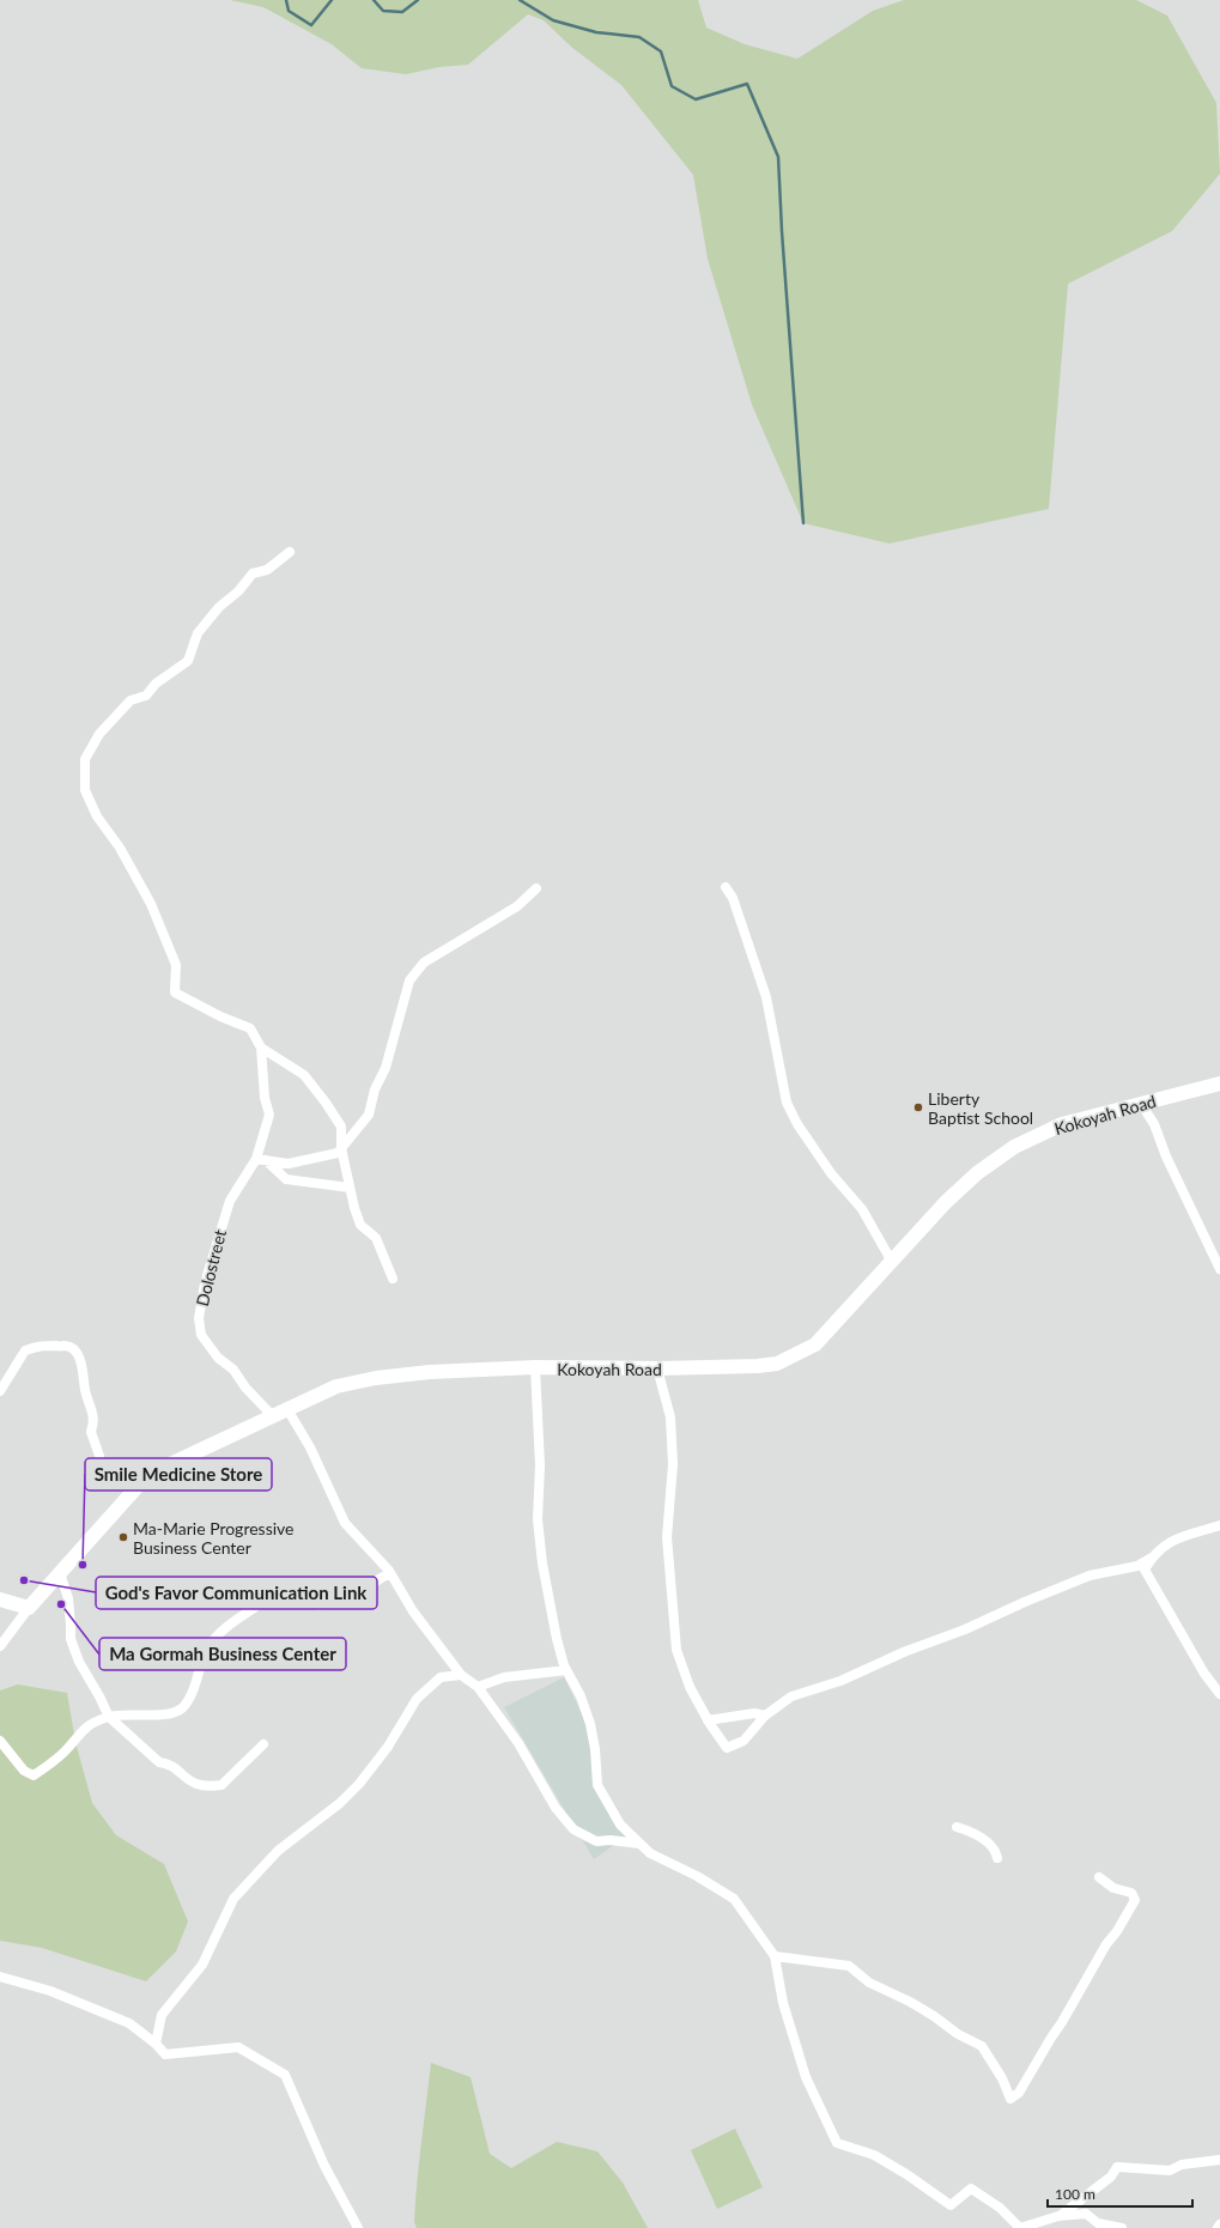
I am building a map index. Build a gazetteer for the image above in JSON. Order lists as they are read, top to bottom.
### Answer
{
  "streets": {
    "main road": ["Kokoyah Road"],
    "street": ["Dolostreet"]
  },
  "crossings": [
    ["Kokoyah Road", "Dolostreet"]
  ],
  "places": [
    "Liberty Baptist School",
    "Ma-Marie Progressive Business Center",
    "Smile Medicine Store",
    "God's Favor Communication Link",
    "Ma Gormah Business Center"
  ],
  "scale_bar": "100 m"
}
